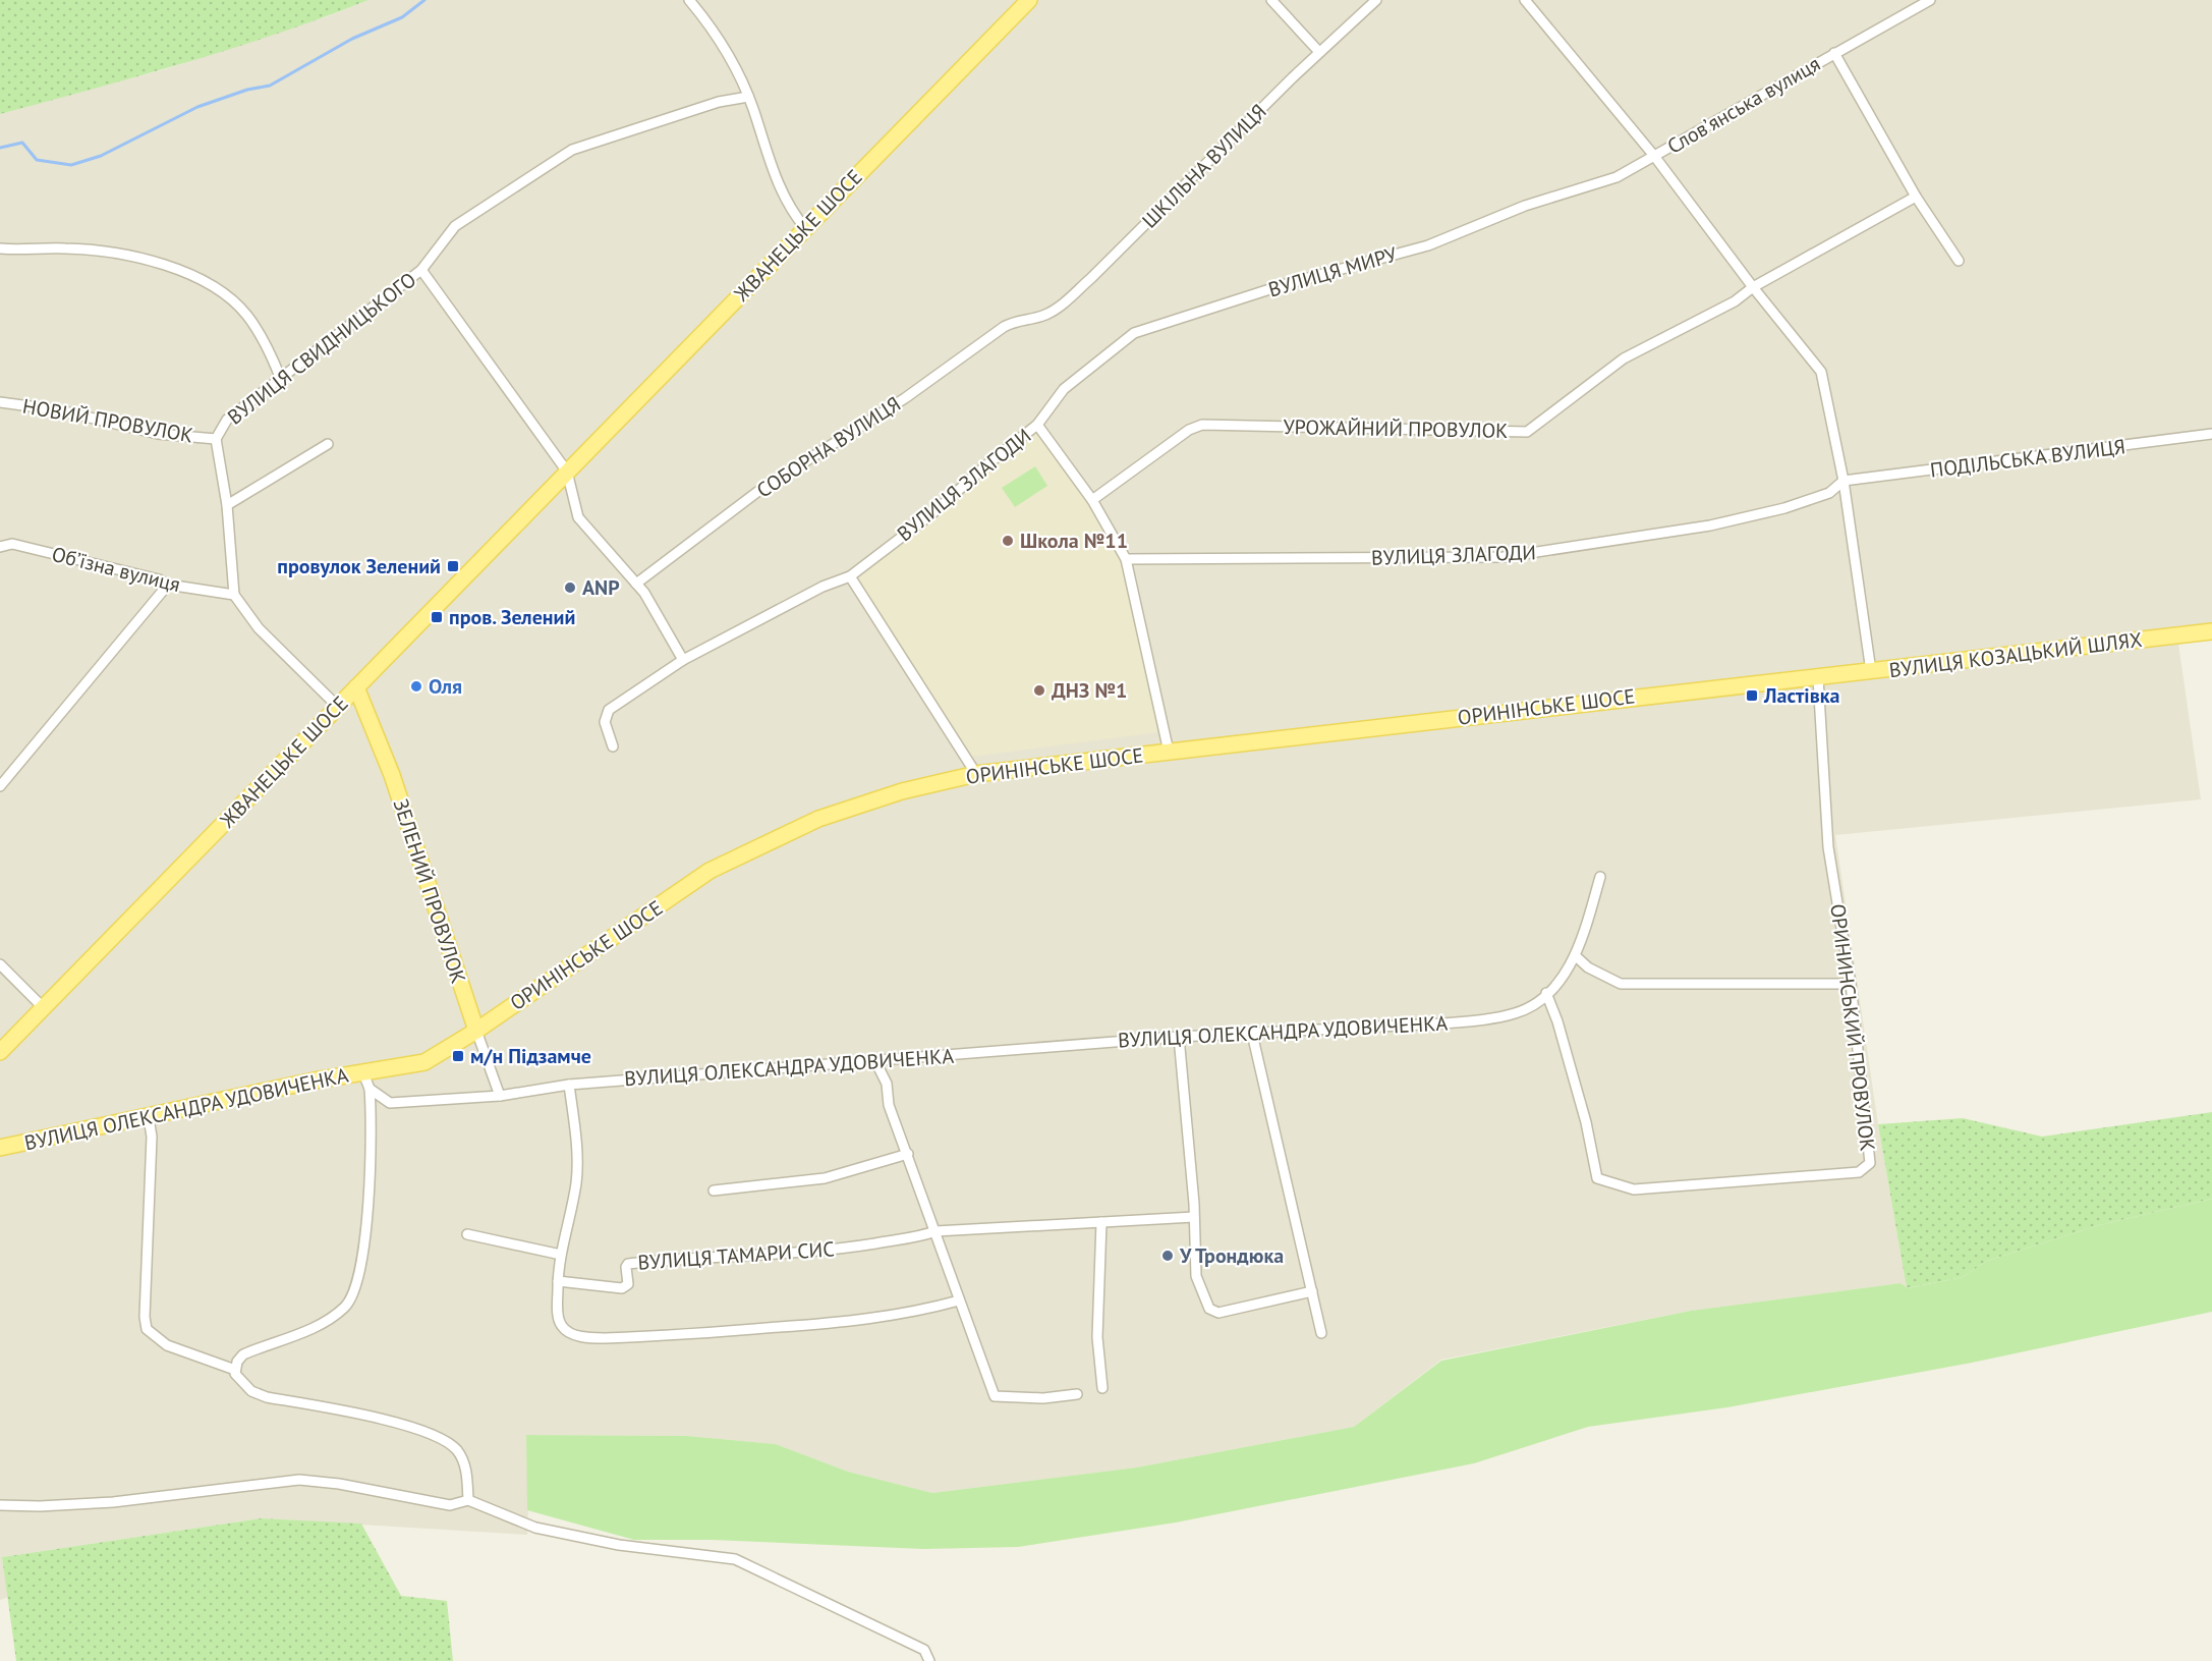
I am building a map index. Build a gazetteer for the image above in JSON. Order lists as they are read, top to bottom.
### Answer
{
  "streets": {
    "main road": [
      "ЖВАНЕЦЬКЕ ШОСЕ",
      "ВУЛИЦЯ КОЗАЦЬКИЙ ШЛЯХ",
      "ОРИНІНСЬКЕ ШОСЕ",
      "ЗЕЛЕНИЙ ПРОВУЛОК",
      "ВУЛИЦЯ ОЛЕКСАНДРА УДОВИЧЕНКА"
    ],
    "street": [
      "Словʼянська вулиця",
      "ШКІЛЬНА ВУЛИЦЯ",
      "ВУЛИЦЯ МИРУ",
      "ВУЛИЦЯ СВИДНИЦЬКОГО",
      "НОВИЙ ПРОВУЛОК",
      "УРОЖАЙНИЙ ПРОВУЛОК",
      "СОБОРНА ВУЛИЦЯ",
      "ПОДІЛЬСЬКА ВУЛИЦЯ",
      "ВУЛИЦЯ ЗЛАГОДИ",
      "Обʼїзна вулиця",
      "ОРИНИНСЬКИЙ ПРОВУЛОК",
      "ВУЛИЦЯ ТАМАРИ СИС"
    ]
  },
  "crossings": [
    ["Словʼянська вулиця", "ВУЛИЦЯ МИРУ"],
    ["ШКІЛЬНА ВУЛИЦЯ", "СОБОРНА ВУЛИЦЯ"],
    ["ЖВАНЕЦЬКЕ ШОСЕ", "ЗЕЛЕНИЙ ПРОВУЛОК"],
    ["ВУЛИЦЯ МИРУ", "ВУЛИЦЯ ЗЛАГОДИ"],
    ["ВУЛИЦЯ СВИДНИЦЬКОГО", "НОВИЙ ПРОВУЛОК"],
    ["УРОЖАЙНИЙ ПРОВУЛОК", "ВУЛИЦЯ ЗЛАГОДИ"],
    ["ПОДІЛЬСЬКА ВУЛИЦЯ", "ВУЛИЦЯ ЗЛАГОДИ"],
    ["ВУЛИЦЯ ЗЛАГОДИ", "ОРИНІНСЬКЕ ШОСЕ"],
    ["ВУЛИЦЯ КОЗАЦЬКИЙ ШЛЯХ", "ОРИНІНСЬКЕ ШОСЕ"],
    ["ВУЛИЦЯ КОЗАЦЬКИЙ ШЛЯХ", "ОРИНИНСЬКИЙ ПРОВУЛОК"],
    ["ОРИНІНСЬКЕ ШОСЕ", "ЗЕЛЕНИЙ ПРОВУЛОК"],
    ["ОРИНІНСЬКЕ ШОСЕ", "ОРИНИНСЬКИЙ ПРОВУЛОК"],
    ["ОРИНІНСЬКЕ ШОСЕ", "ВУЛИЦЯ ОЛЕКСАНДРА УДОВИЧЕНКА"],
    ["ЗЕЛЕНИЙ ПРОВУЛОК", "ВУЛИЦЯ ОЛЕКСАНДРА УДОВИЧЕНКА"],
    ["ОРИНИНСЬКИЙ ПРОВУЛОК", "ВУЛИЦЯ ОЛЕКСАНДРА УДОВИЧЕНКА"]
  ],
  "places": {
    "other": [
      "Школа №11",
      "ANP",
      "Оля",
      "ДНЗ №1",
      "У Трондюка"
    ],
    "transit": [
      "провулок Зелений",
      "пров. Зелений",
      "Ластівка",
      "м/н Підзамче"
    ]
  }
}
